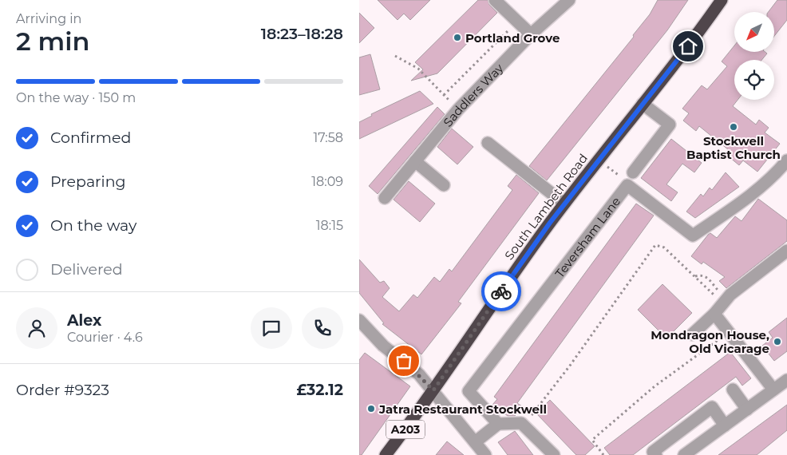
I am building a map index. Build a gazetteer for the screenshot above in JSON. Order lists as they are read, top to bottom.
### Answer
{
  "streets": {
    "highway": ["South Lambeth Road", "A203"],
    "street": ["Saddlers Way", "Teversham Lane"]
  },
  "places": [
    "Portland Grove",
    "Stockwell Baptist Church",
    "Mondragon House, Old Vicarage",
    "Jatra Restaurant Stockwell"
  ],
  "north": "bottom left",
  "page": {
    "heading": ["2 min", "Arriving in", "18:23–18:28"],
    "panel": [
      "Alex",
      "Courier · 4.6",
      "Order #9323",
      "£32.12"
    ],
    "bar": "On the way · 150 m",
    "list": [
      ["Confirmed", "17:58"],
      ["Preparing", "18:09"],
      ["On the way", "18:15"],
      "Delivered"
    ]
  }
}
